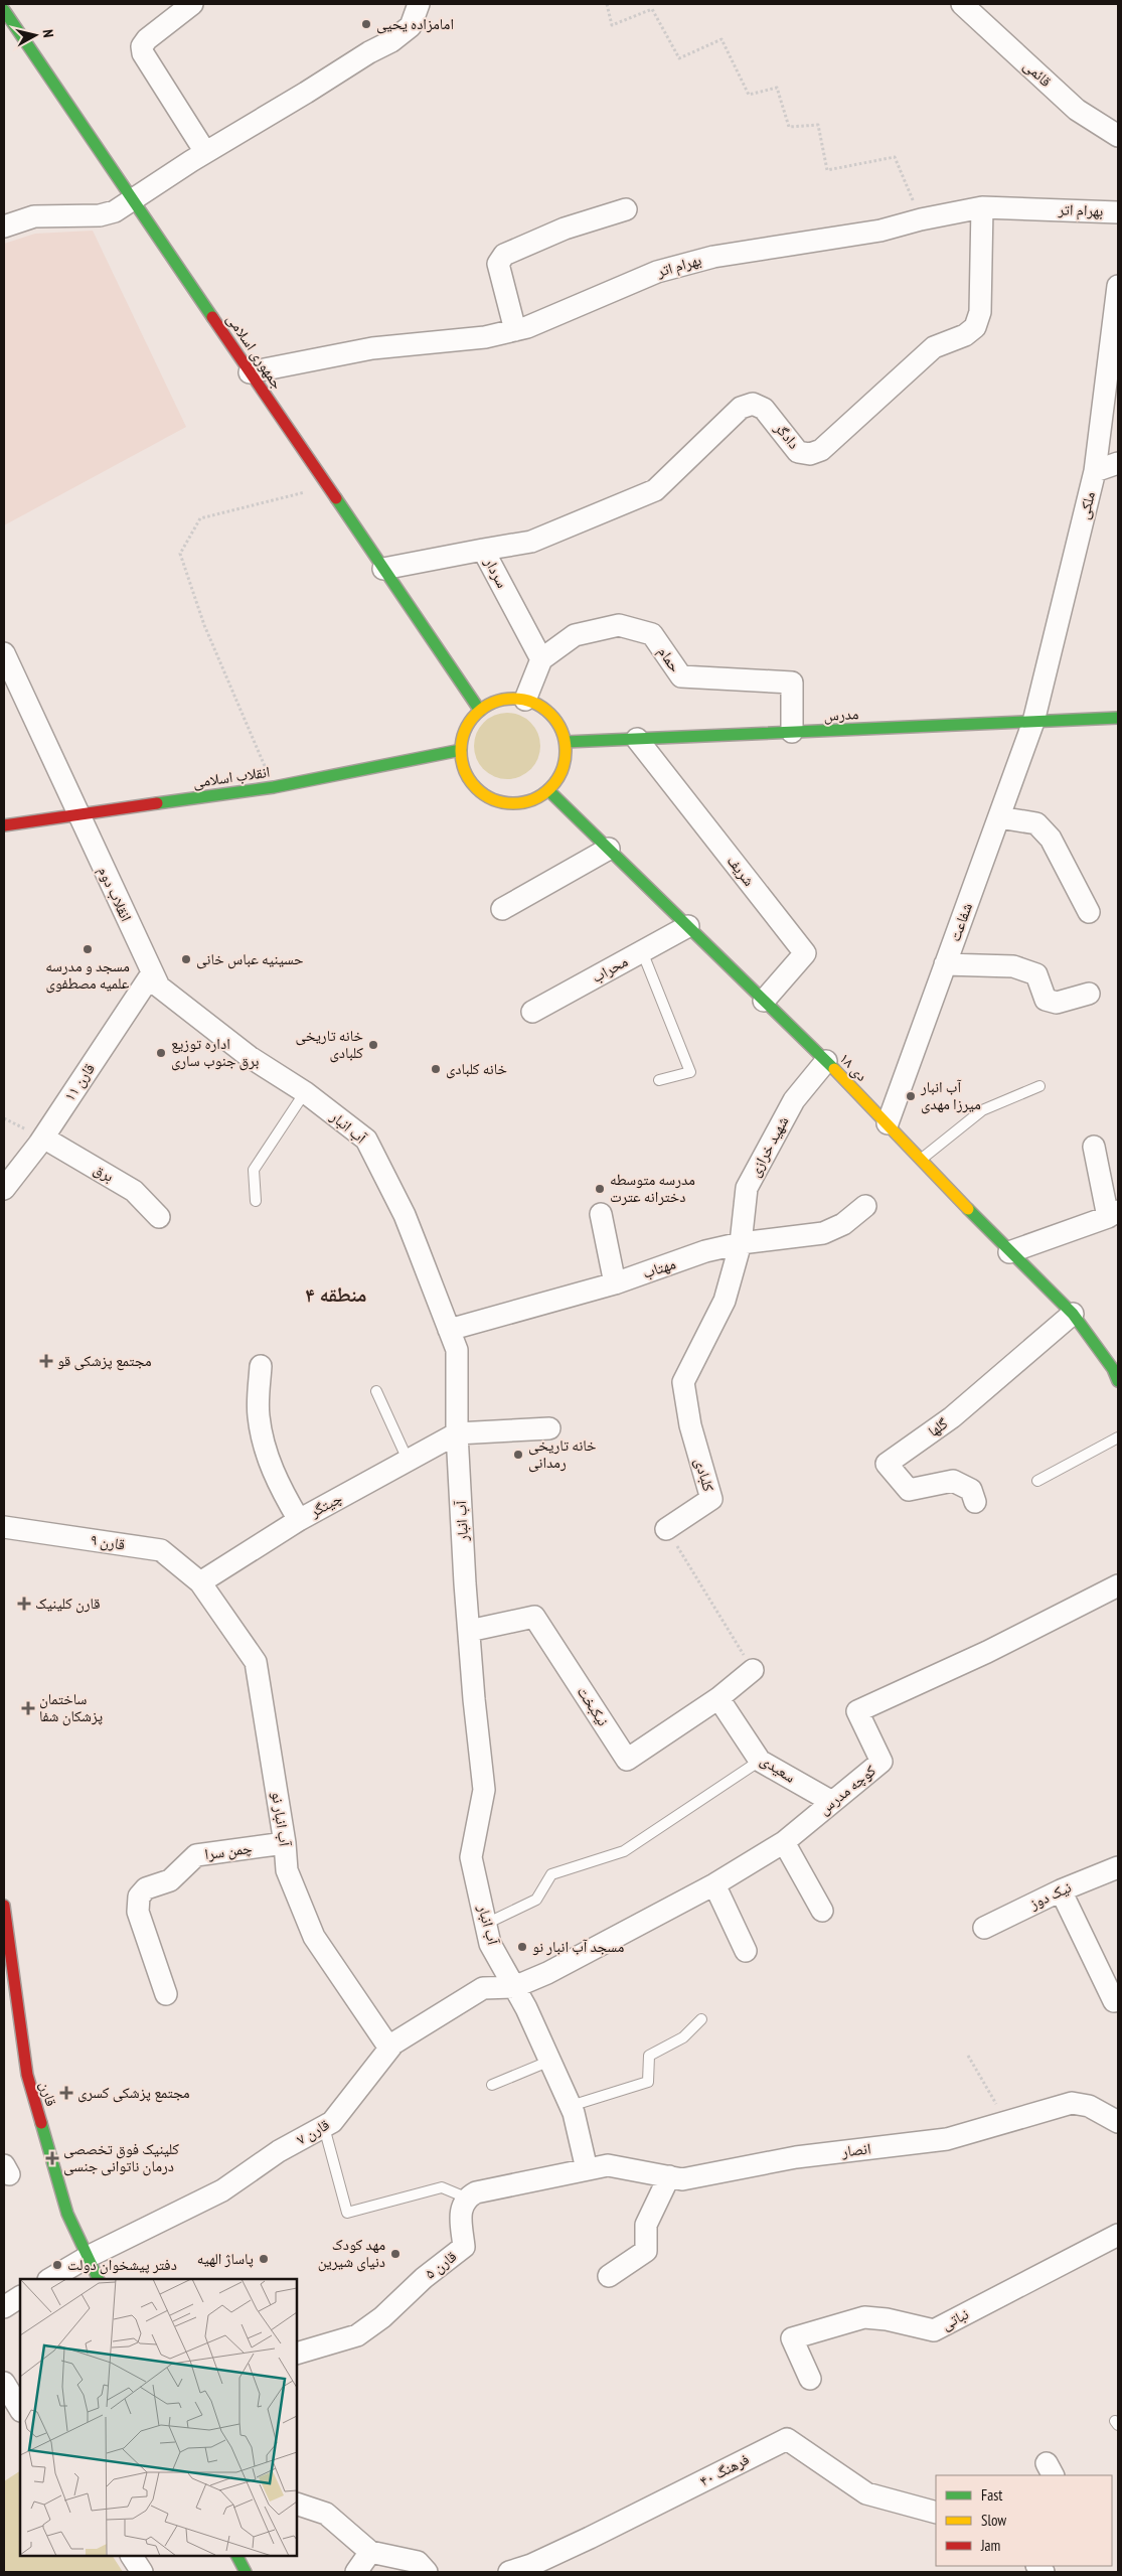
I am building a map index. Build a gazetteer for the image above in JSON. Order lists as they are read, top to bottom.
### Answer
{
  "streets": {
    "main road": [
      "جمهوری اسلامی",
      "مدرس",
      "انقلاب اسلامی",
      "۱۸ دی",
      "قارن"
    ],
    "street": [
      "قائمی",
      "بهرام اتر",
      "دادگر",
      "ملکی",
      "سردار",
      "حمام",
      "شریف",
      "انقلاب دوم",
      "شفاعت",
      "محراب",
      "قارن ۱۱",
      "آب انبار",
      "شهید خرازی",
      "برق",
      "مهتاب",
      "گلها",
      "کلبادی",
      "چیتگر",
      "قارن ٩",
      "نیکبخت",
      "سعیدی",
      "کوچه مدرس",
      "آب انبار نو",
      "چمن سرا",
      "نیک دوز",
      "قارن ٧",
      "انصار",
      "قارن ۵",
      "نباتی",
      "فرهنگ ۴۰"
    ]
  },
  "crossings": [
    ["بهرام اتر", "جمهوری اسلامی"],
    ["بهرام اتر", "دادگر"],
    ["جمهوری اسلامی", "سردار"],
    ["جمهوری اسلامی", "مدرس"],
    ["جمهوری اسلامی", "انقلاب اسلامی"],
    ["جمهوری اسلامی", "۱۸ دی"],
    ["دادگر", "سردار"],
    ["ملکی", "مدرس"],
    ["ملکی", "شفاعت"],
    ["سردار", "حمام"],
    ["حمام", "مدرس"],
    ["مدرس", "انقلاب اسلامی"],
    ["مدرس", "شریف"],
    ["مدرس", "شفاعت"],
    ["مدرس", "۱۸ دی"],
    ["انقلاب اسلامی", "انقلاب دوم"],
    ["انقلاب اسلامی", "۱۸ دی"],
    ["شریف", "۱۸ دی"],
    ["انقلاب دوم", "قارن ۱۱"],
    ["انقلاب دوم", "آب انبار"],
    ["شفاعت", "۱۸ دی"],
    ["محراب", "۱۸ دی"],
    ["۱۸ دی", "شهید خرازی"],
    ["۱۸ دی", "گلها"],
    ["قارن ۱۱", "آب انبار"],
    ["قارن ۱۱", "برق"],
    ["آب انبار", "مهتاب"],
    ["آب انبار", "چیتگر"],
    ["آب انبار", "نیکبخت"],
    ["آب انبار", "کوچه مدرس"],
    ["آب انبار", "قارن ٧"],
    ["آب انبار", "انصار"],
    ["شهید خرازی", "مهتاب"],
    ["شهید خرازی", "کلبادی"],
    ["مهتاب", "کلبادی"],
    ["چیتگر", "قارن ٩"],
    ["چیتگر", "آب انبار نو"],
    ["قارن ٩", "آب انبار نو"],
    ["نیکبخت", "سعیدی"],
    ["سعیدی", "کوچه مدرس"],
    ["کوچه مدرس", "قارن ٧"],
    ["آب انبار نو", "چمن سرا"],
    ["آب انبار نو", "قارن ٧"],
    ["قارن", "قارن ٧"]
  ],
  "districts": ["منطقه ۴"],
  "places": {
    "other": [
      "امامزاده یحیی",
      "مسجد و مدرسه علمیه مصطفوی",
      "حسینیه عباس خانی",
      "خانه تاریخی کلبادی",
      "اداره توزیع برق جنوب ساری",
      "خانه کلبادی",
      "آب انبار میرزا مهدی",
      "مدرسه متوسطه دخترانه عترت",
      "خانه تاریخی رمدانی",
      "مسجد آب انبار نو",
      "مهد کودک دنیای شیرین",
      "پاساژ الهیه",
      "دفتر پیشخوان دولت"
    ],
    "health": [
      "مجتمع پزشکی قو",
      "قارن کلینیک",
      "ساختمان پزشکان شفا",
      "مجتمع پزشکی کسری",
      "کلینیک فوق تخصصی درمان ناتوانی جنسی"
    ]
  },
  "legend": ["Fast", "Slow", "Jam"],
  "north": "right"
}
